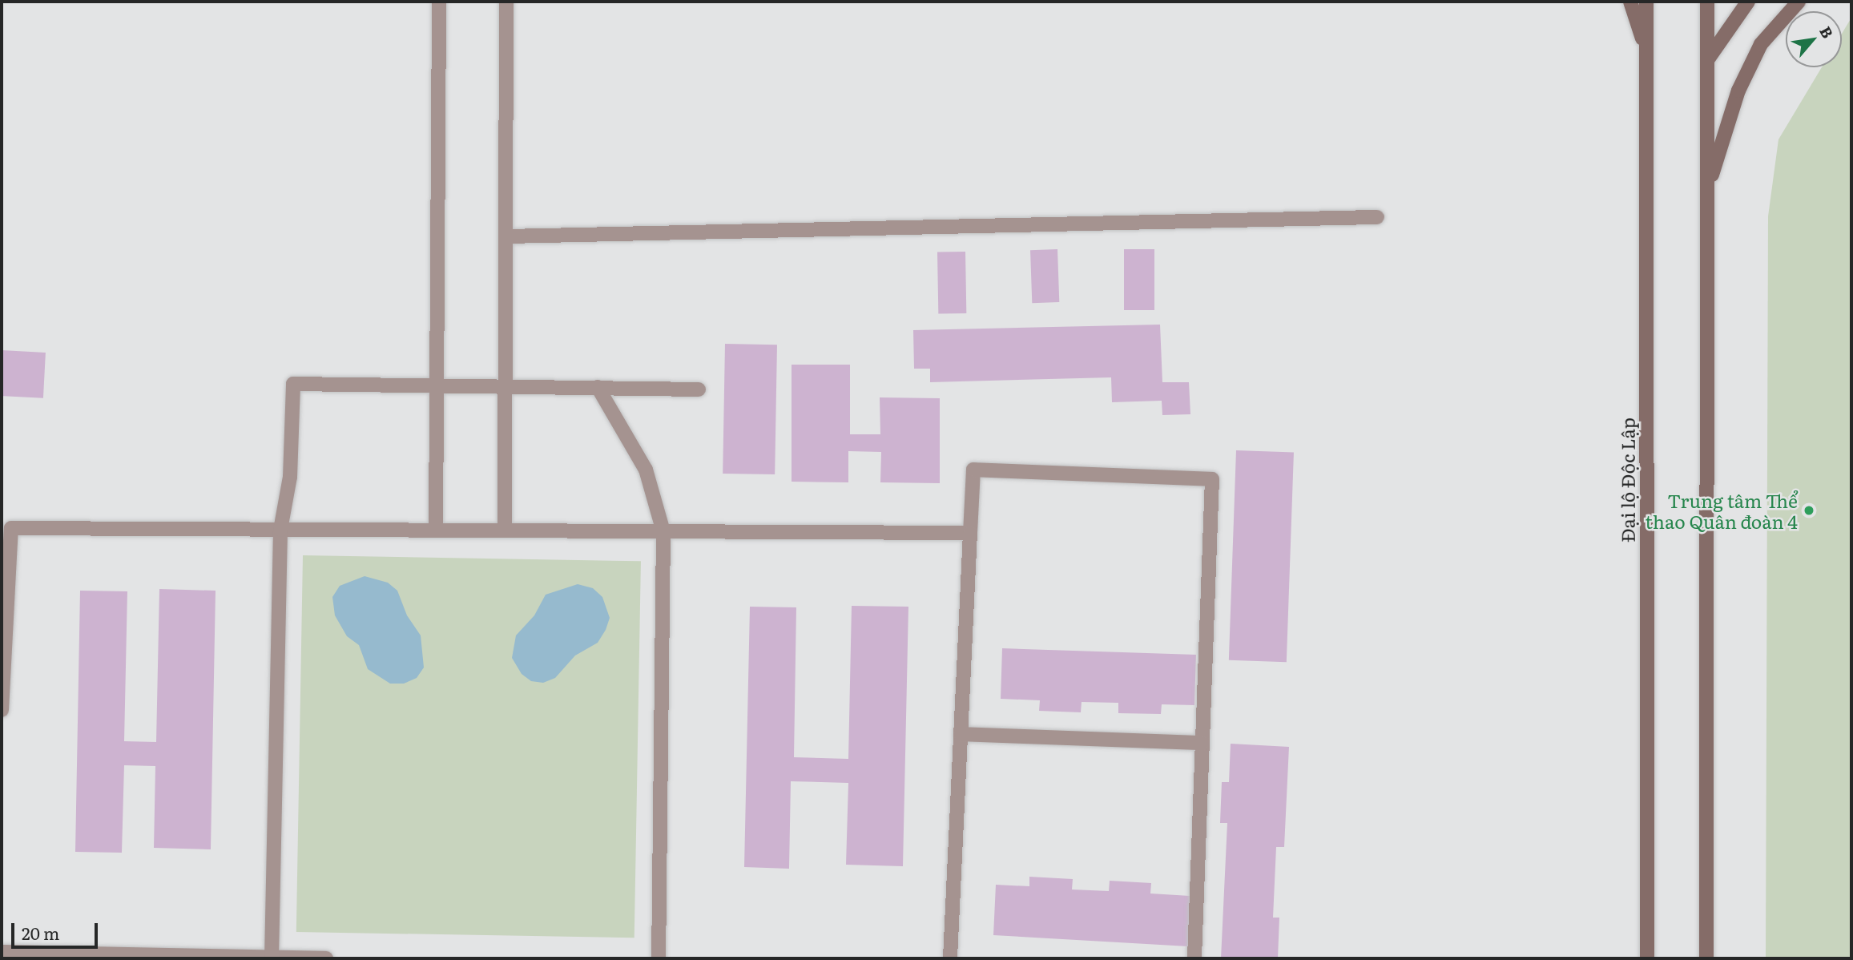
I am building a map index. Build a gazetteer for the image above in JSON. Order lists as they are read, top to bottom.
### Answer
{
  "streets": {
    "main road": ["Đại lộ Độc Lập"]
  },
  "places": ["Trung tâm Thể thao Quân đoàn 4"],
  "scale_bar": "20 m",
  "north": "top right"
}
